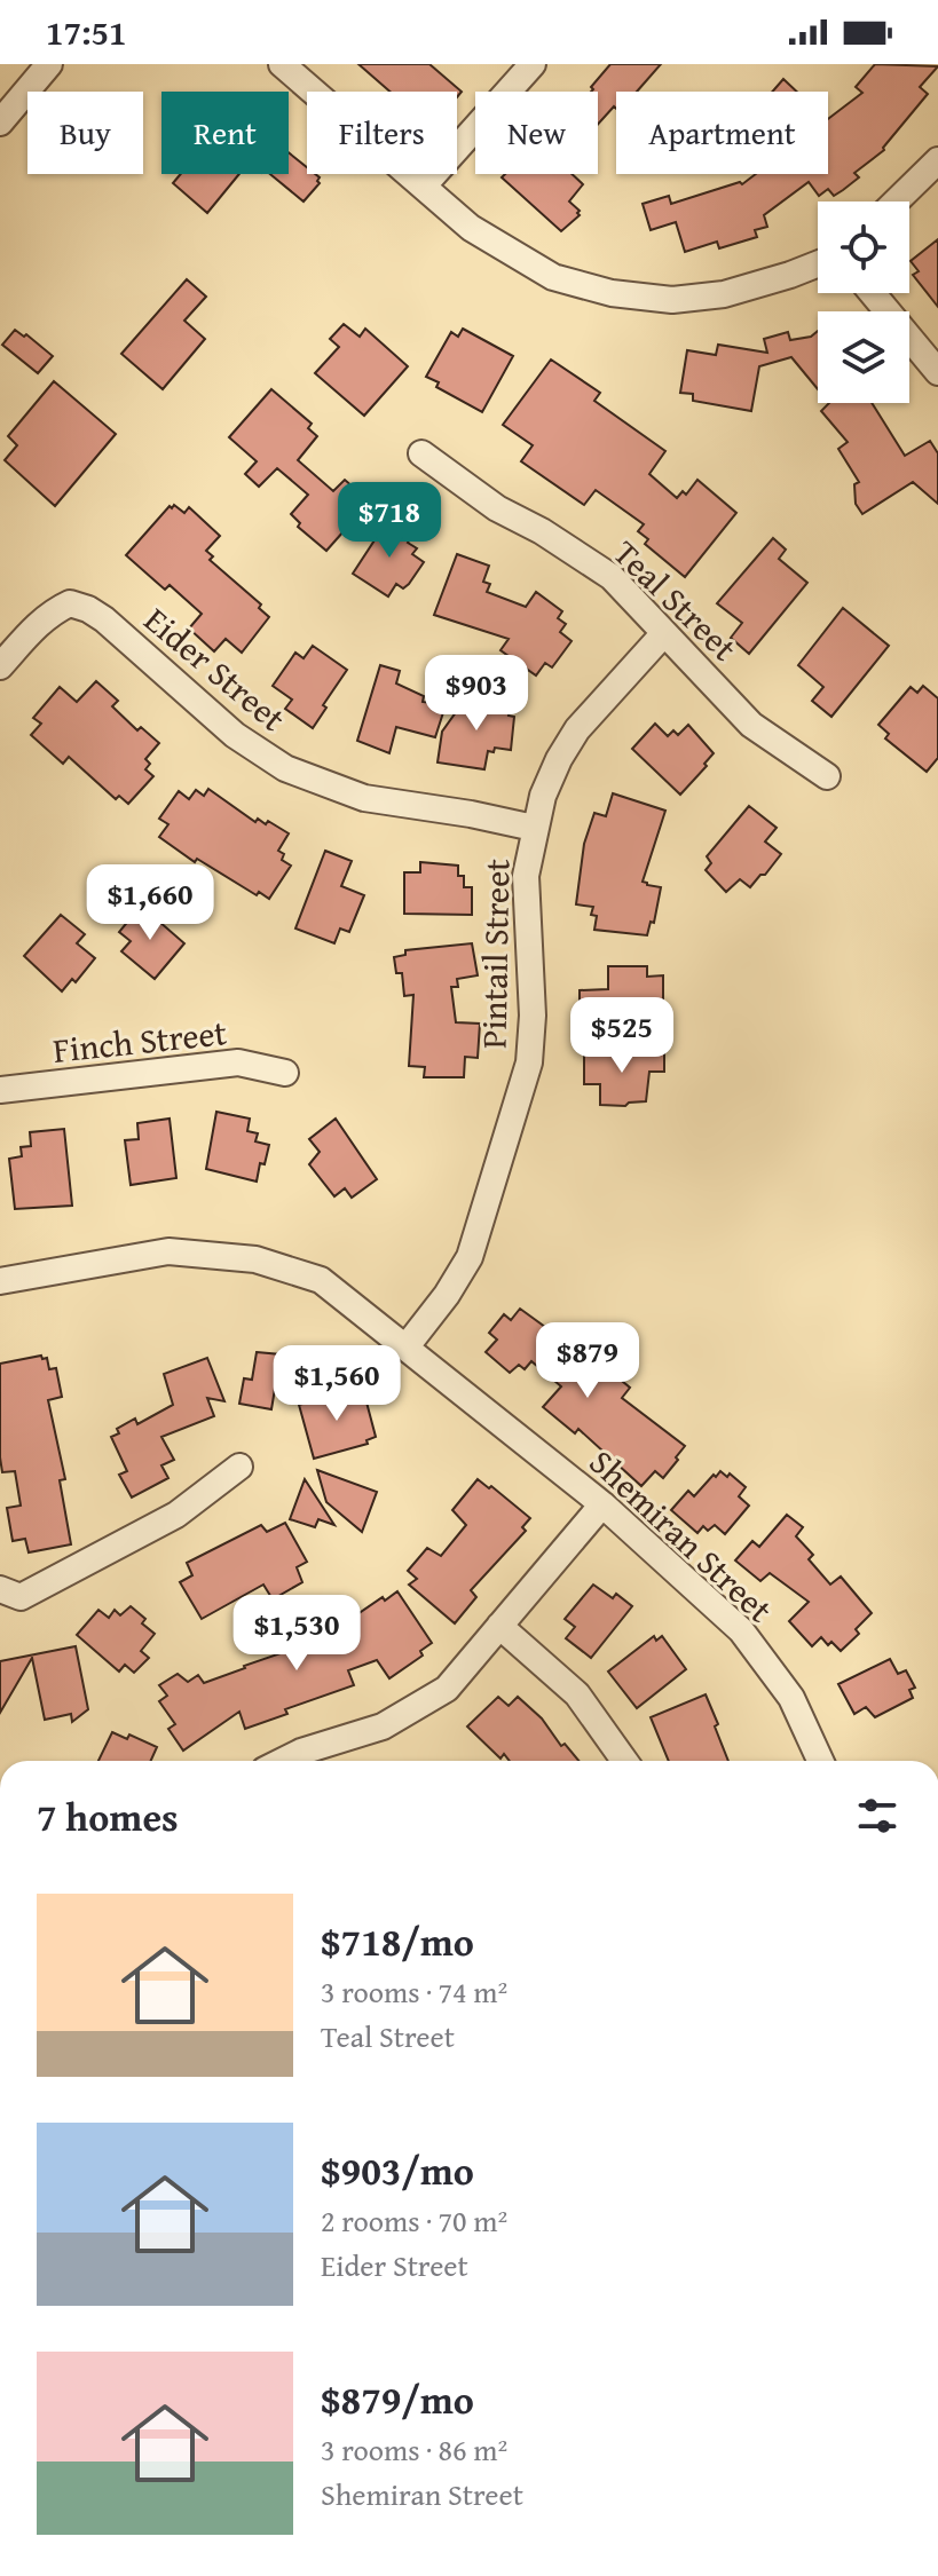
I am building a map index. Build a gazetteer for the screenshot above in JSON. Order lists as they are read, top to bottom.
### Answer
{
  "streets": {
    "street": [
      "Teal Street",
      "Eider Street",
      "Pintail Street",
      "Finch Street",
      "Shemiran Street"
    ]
  },
  "crossings": [
    ["Teal Street", "Pintail Street"],
    ["Eider Street", "Pintail Street"],
    ["Pintail Street", "Shemiran Street"]
  ],
  "page": {
    "status": "17:51",
    "chip": [
      "Buy",
      "Rent",
      "Filters",
      "New",
      "Apartment"
    ],
    "price": [
      "$718",
      "$903",
      "$1,660",
      "$525",
      "$879",
      "$1,560",
      "$1,530"
    ],
    "heading": "7 homes",
    "list": [
      {
        "name": "$718/mo",
        "note": "3 rooms · 74 m² · Teal Street"
      },
      {
        "name": "$903/mo",
        "note": "2 rooms · 70 m² · Eider Street"
      },
      {
        "name": "$879/mo",
        "note": "3 rooms · 86 m² · Shemiran Street"
      }
    ]
  }
}
